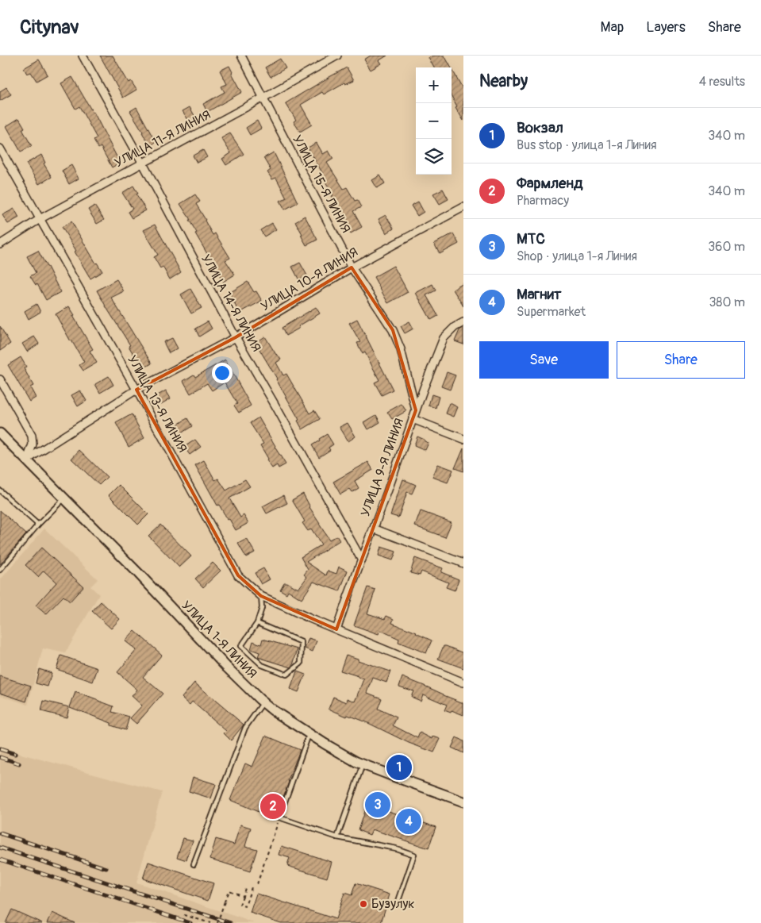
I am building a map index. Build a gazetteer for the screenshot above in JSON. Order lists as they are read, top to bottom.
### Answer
{
  "streets": {
    "main road": ["УЛИЦА 1-Я ЛИНИЯ"],
    "street": [
      "УЛИЦА 11-Я ЛИНИЯ",
      "УЛИЦА 15-Я ЛИНИЯ",
      "УЛИЦА 10-Я ЛИНИЯ",
      "УЛИЦА 14-Я ЛИНИЯ",
      "УЛИЦА 13-Я ЛИНИЯ",
      "УЛИЦА 9-Я ЛИНИЯ"
    ]
  },
  "crossings": [
    ["УЛИЦА 11-Я ЛИНИЯ", "УЛИЦА 15-Я ЛИНИЯ"],
    ["УЛИЦА 11-Я ЛИНИЯ", "УЛИЦА 14-Я ЛИНИЯ"],
    ["УЛИЦА 11-Я ЛИНИЯ", "УЛИЦА 13-Я ЛИНИЯ"],
    ["УЛИЦА 15-Я ЛИНИЯ", "УЛИЦА 10-Я ЛИНИЯ"],
    ["УЛИЦА 15-Я ЛИНИЯ", "УЛИЦА 9-Я ЛИНИЯ"],
    ["УЛИЦА 10-Я ЛИНИЯ", "УЛИЦА 14-Я ЛИНИЯ"],
    ["УЛИЦА 10-Я ЛИНИЯ", "УЛИЦА 13-Я ЛИНИЯ"],
    ["УЛИЦА 10-Я ЛИНИЯ", "УЛИЦА 1-Я ЛИНИЯ"],
    ["УЛИЦА 14-Я ЛИНИЯ", "УЛИЦА 9-Я ЛИНИЯ"],
    ["УЛИЦА 13-Я ЛИНИЯ", "УЛИЦА 9-Я ЛИНИЯ"]
  ],
  "places": ["Бузулук"],
  "page": {
    "header": "Citynav",
    "nav": ["Map", "Layers", "Share"],
    "heading": ["Nearby", "4 results"],
    "map_buttons": ["+", "−"],
    "list": [
      {
        "mark": "1",
        "name": "Вокзал",
        "note": "Bus stop · улица 1-я Линия",
        "value": "340 m"
      },
      {
        "mark": "2",
        "name": "Фармленд",
        "note": "Pharmacy",
        "value": "340 m"
      },
      {
        "mark": "3",
        "name": "МТС",
        "note": "Shop · улица 1-я Линия",
        "value": "360 m"
      },
      {
        "mark": "4",
        "name": "Магнит",
        "note": "Supermarket",
        "value": "380 m"
      }
    ],
    "buttons": ["Save", "Share"],
    "pins": [
      "1",
      "3",
      "2",
      "4"
    ]
  }
}
